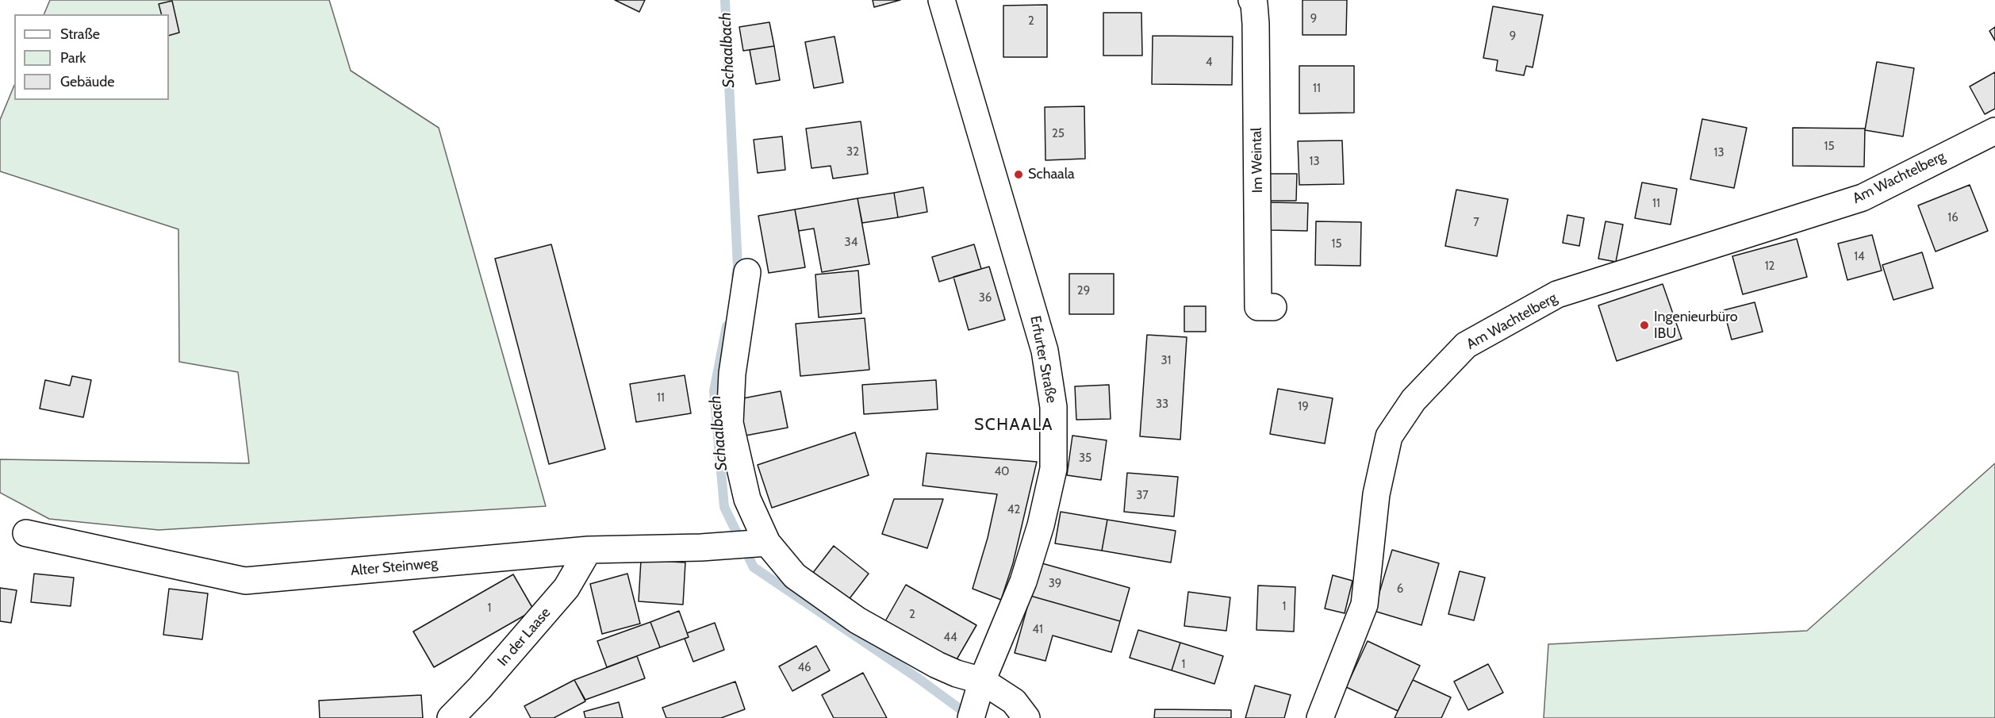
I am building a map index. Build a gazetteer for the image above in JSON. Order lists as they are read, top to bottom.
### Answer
{
  "streets": {
    "street": [
      "Im Weintal",
      "Am Wachtelberg",
      "Erfurter Straße",
      "Alter Steinweg",
      "In der Laase"
    ]
  },
  "crossings": [
    ["Alter Steinweg", "In der Laase"]
  ],
  "districts": ["SCHAALA"],
  "water": ["Schaalbach"],
  "places": ["Schaala", "Ingenieurbüro IBU"],
  "house_numbers": [
    "9",
    "2",
    "9",
    "4",
    "11",
    "25",
    "15",
    "32",
    "13",
    "13",
    "11",
    "16",
    "7",
    "34",
    "15",
    "14",
    "12",
    "29",
    "36",
    "31",
    "11",
    "33",
    "19",
    "35",
    "40",
    "37",
    "42",
    "39",
    "6",
    "1",
    "1",
    "2",
    "41",
    "44",
    "1",
    "46"
  ],
  "legend": ["Straße", "Park", "Gebäude"]
}
